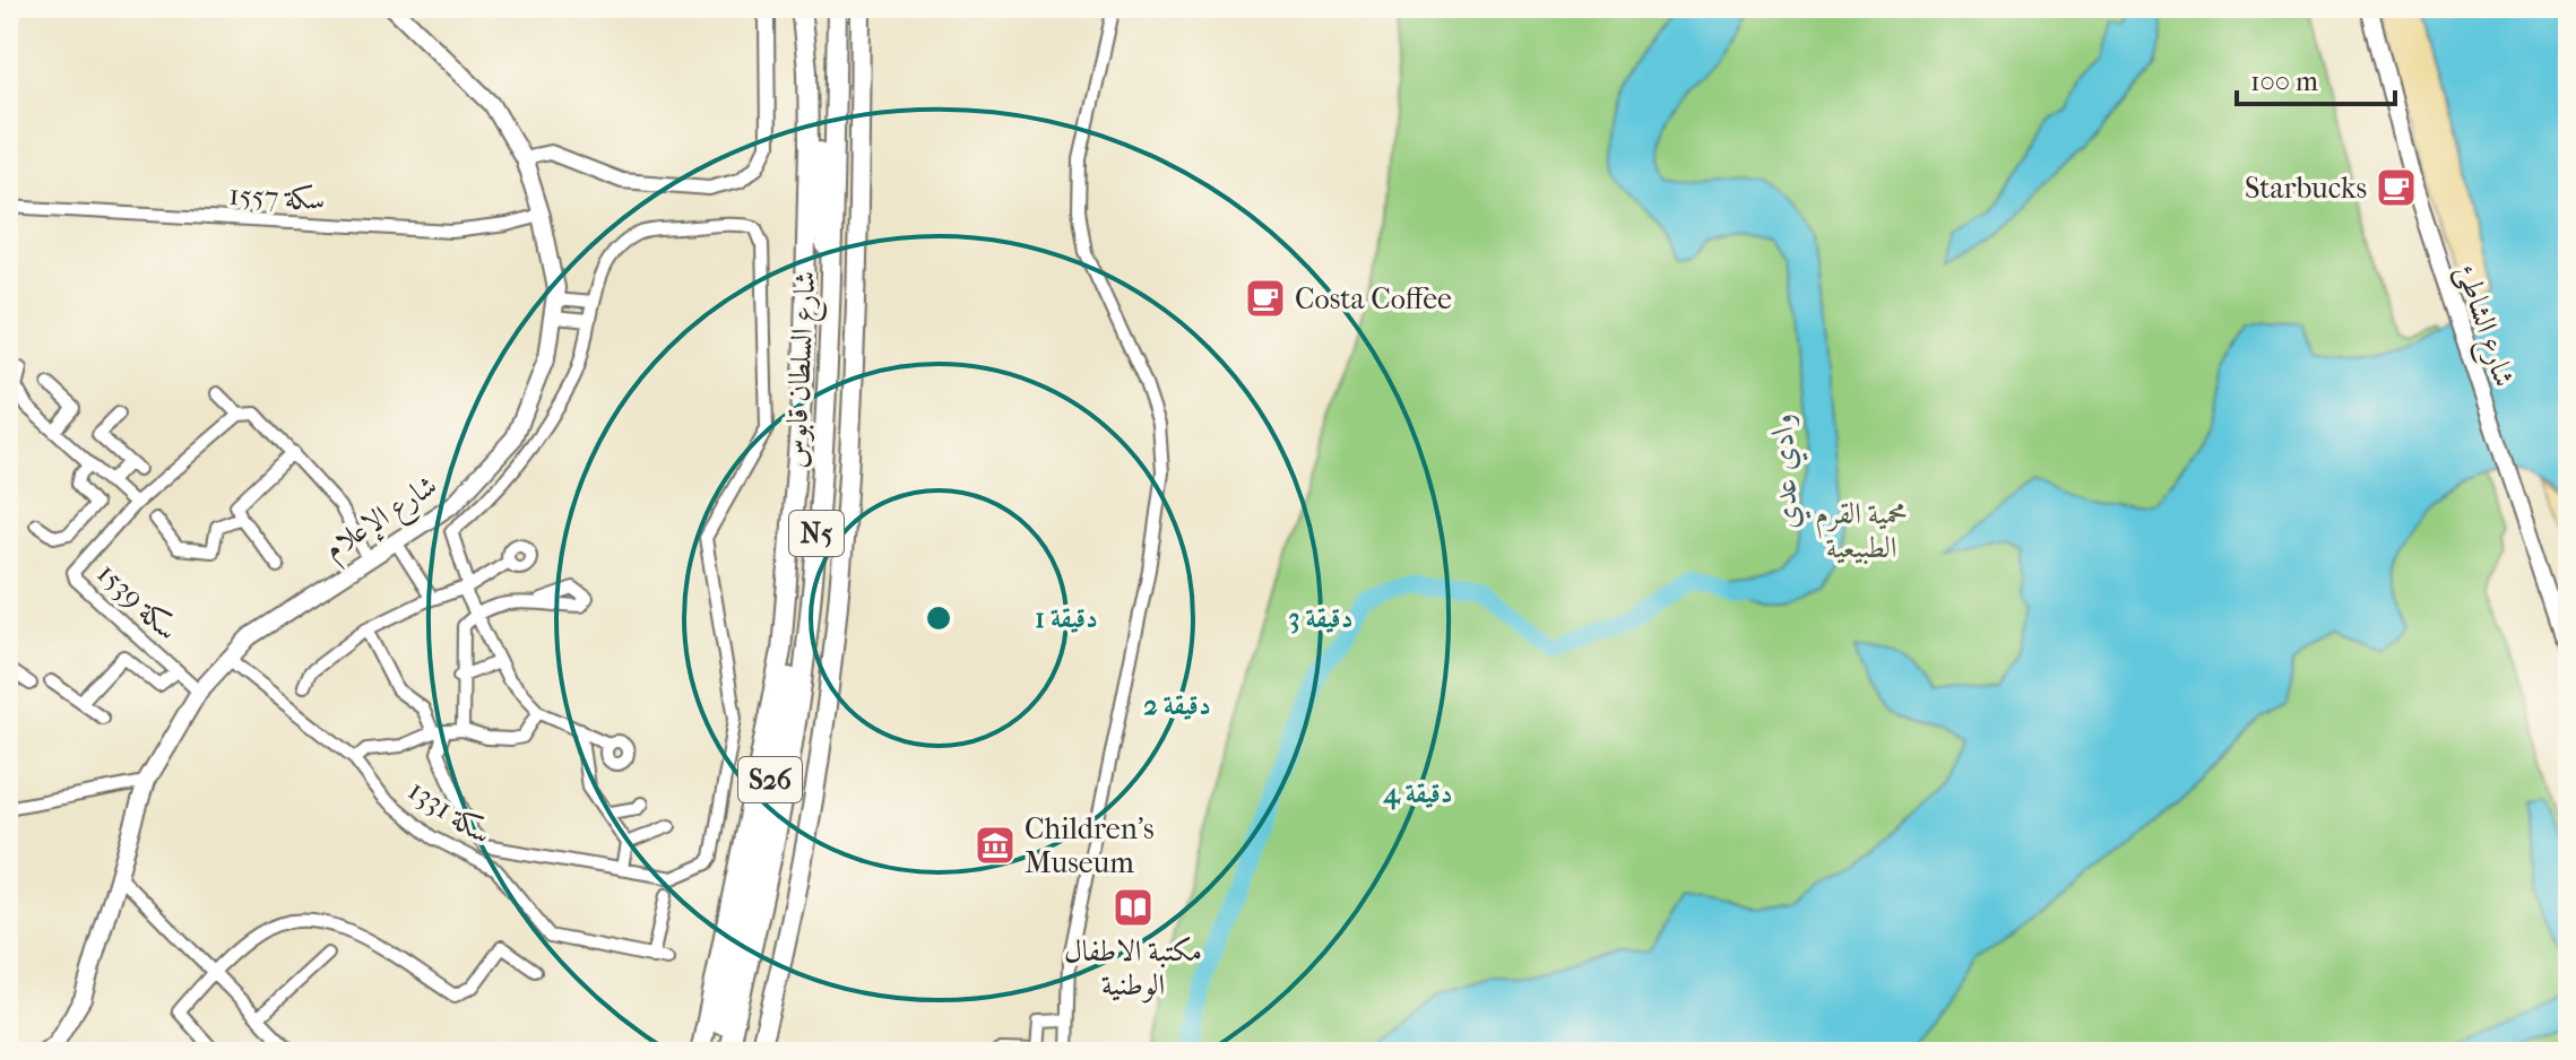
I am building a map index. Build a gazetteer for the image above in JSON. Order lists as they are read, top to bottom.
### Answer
{
  "streets": {
    "highway": ["شارع السلطان قابوس", "N5", "S26"],
    "main road": ["شارع الشاطئ", "شارع الإعلام"],
    "street": ["سكة 1557", "سكة 1539", "سكة 1331"]
  },
  "crossings": [
    ["سكة 1557", "شارع الإعلام"],
    ["شارع السلطان قابوس", "S26"],
    ["شارع الإعلام", "سكة 1539"],
    ["شارع الإعلام", "سكة 1331"]
  ],
  "water": ["وادي عدي"],
  "parks": ["محمية القرم الطبيعية"],
  "places": {
    "cafe": ["Starbucks", "Costa Coffee"],
    "museum": ["Children's Museum"],
    "library": ["مكتبة الاطفال الوطنية"]
  },
  "scale_bar": "100 m",
  "rings": [
    "1 دقيقة",
    "3 دقيقة",
    "2 دقيقة",
    "4 دقيقة"
  ]
}
